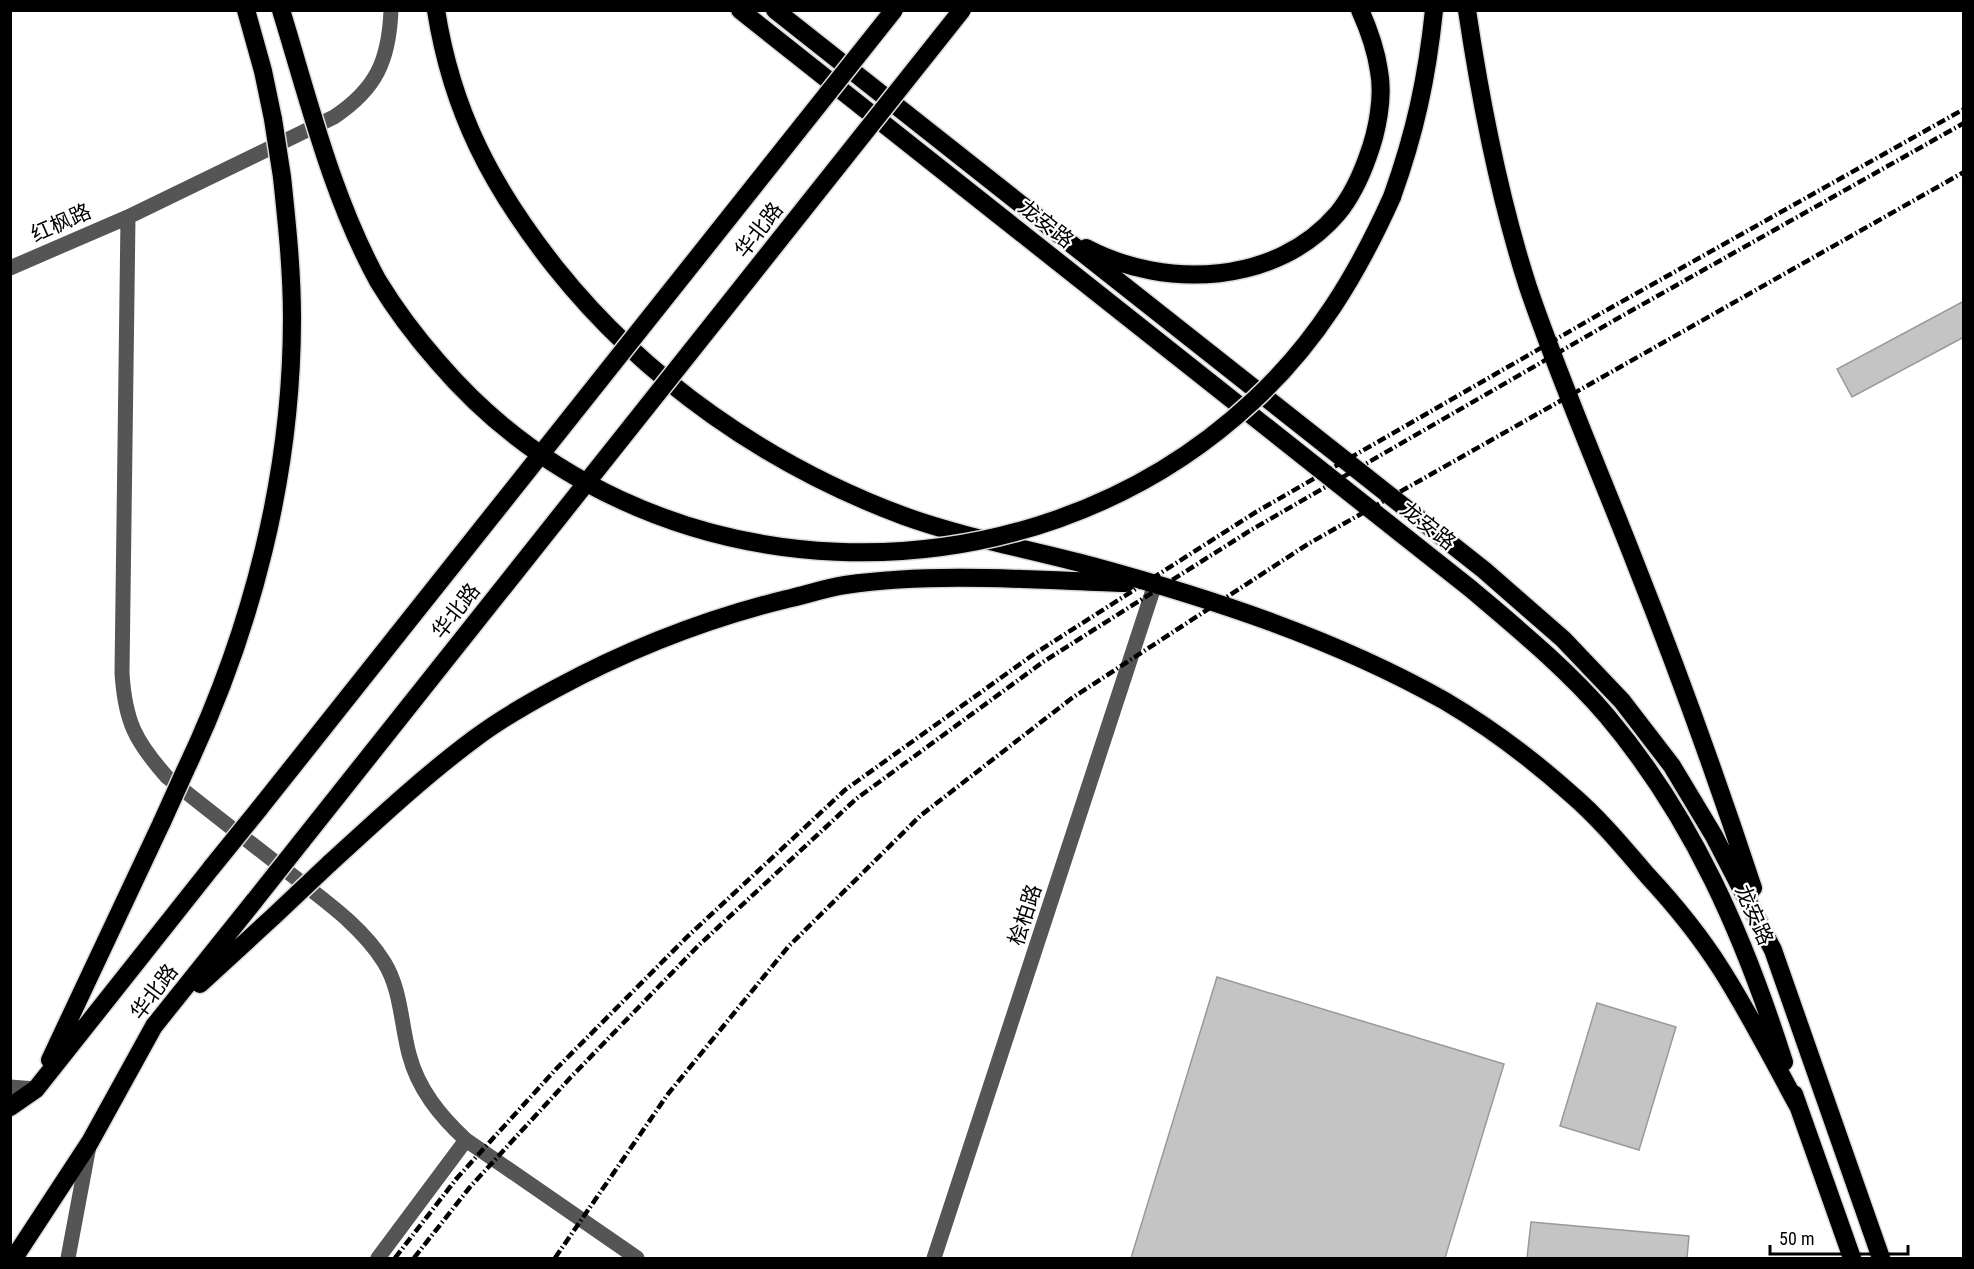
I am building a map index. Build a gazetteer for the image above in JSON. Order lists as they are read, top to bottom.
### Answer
{
  "streets": {
    "highway": ["龙安路", "华北路"],
    "street": ["红枫路", "桧柏路"]
  },
  "scale_bar": "50 m"
}
